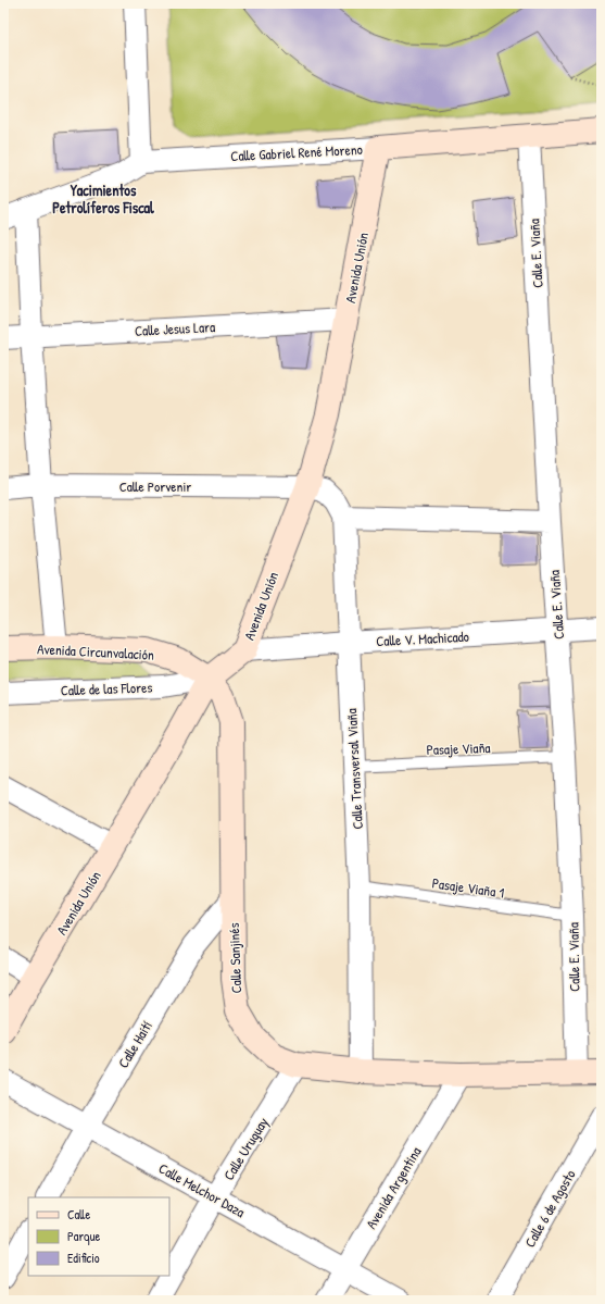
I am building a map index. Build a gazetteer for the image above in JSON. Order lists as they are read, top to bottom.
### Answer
{
  "streets": {
    "street": [
      "Calle Gabriel René Moreno",
      "Calle E. Viaña",
      "Avenida Unión",
      "Calle Jesus Lara",
      "Calle Porvenir",
      "Calle V. Machicado",
      "Avenida Circunvalación",
      "Calle de las Flores",
      "Calle Transversal Viaña",
      "Calle Sanjinés",
      "Calle Haití",
      "Calle Uruguay",
      "Avenida Argentina",
      "Calle Melchor Daza",
      "Calle 6 de Agosto"
    ],
    "lane": ["Pasaje Viaña", "Pasaje Viaña 1"]
  },
  "crossings": [
    ["Calle Gabriel René Moreno", "Calle E. Viaña"],
    ["Calle Gabriel René Moreno", "Avenida Unión"],
    ["Calle E. Viaña", "Calle V. Machicado"],
    ["Calle E. Viaña", "Pasaje Viaña"],
    ["Calle E. Viaña", "Pasaje Viaña 1"],
    ["Calle E. Viaña", "Calle Sanjinés"],
    ["Avenida Unión", "Calle Jesus Lara"],
    ["Avenida Unión", "Calle Porvenir"],
    ["Avenida Unión", "Calle V. Machicado"],
    ["Avenida Unión", "Avenida Circunvalación"],
    ["Avenida Unión", "Calle de las Flores"],
    ["Avenida Unión", "Calle Sanjinés"],
    ["Calle V. Machicado", "Calle Transversal Viaña"],
    ["Avenida Circunvalación", "Calle de las Flores"],
    ["Avenida Circunvalación", "Calle Sanjinés"],
    ["Calle de las Flores", "Calle Sanjinés"],
    ["Pasaje Viaña", "Calle Transversal Viaña"],
    ["Calle Transversal Viaña", "Pasaje Viaña 1"],
    ["Calle Transversal Viaña", "Calle Sanjinés"],
    ["Calle Sanjinés", "Calle Haití"],
    ["Calle Sanjinés", "Calle Uruguay"],
    ["Calle Sanjinés", "Avenida Argentina"],
    ["Calle Haití", "Calle Melchor Daza"],
    ["Calle Uruguay", "Calle Melchor Daza"],
    ["Avenida Argentina", "Calle Melchor Daza"]
  ],
  "districts": ["Yacimientos Petrolíferos Fiscal"],
  "legend": ["Calle", "Parque", "Edificio"]
}
